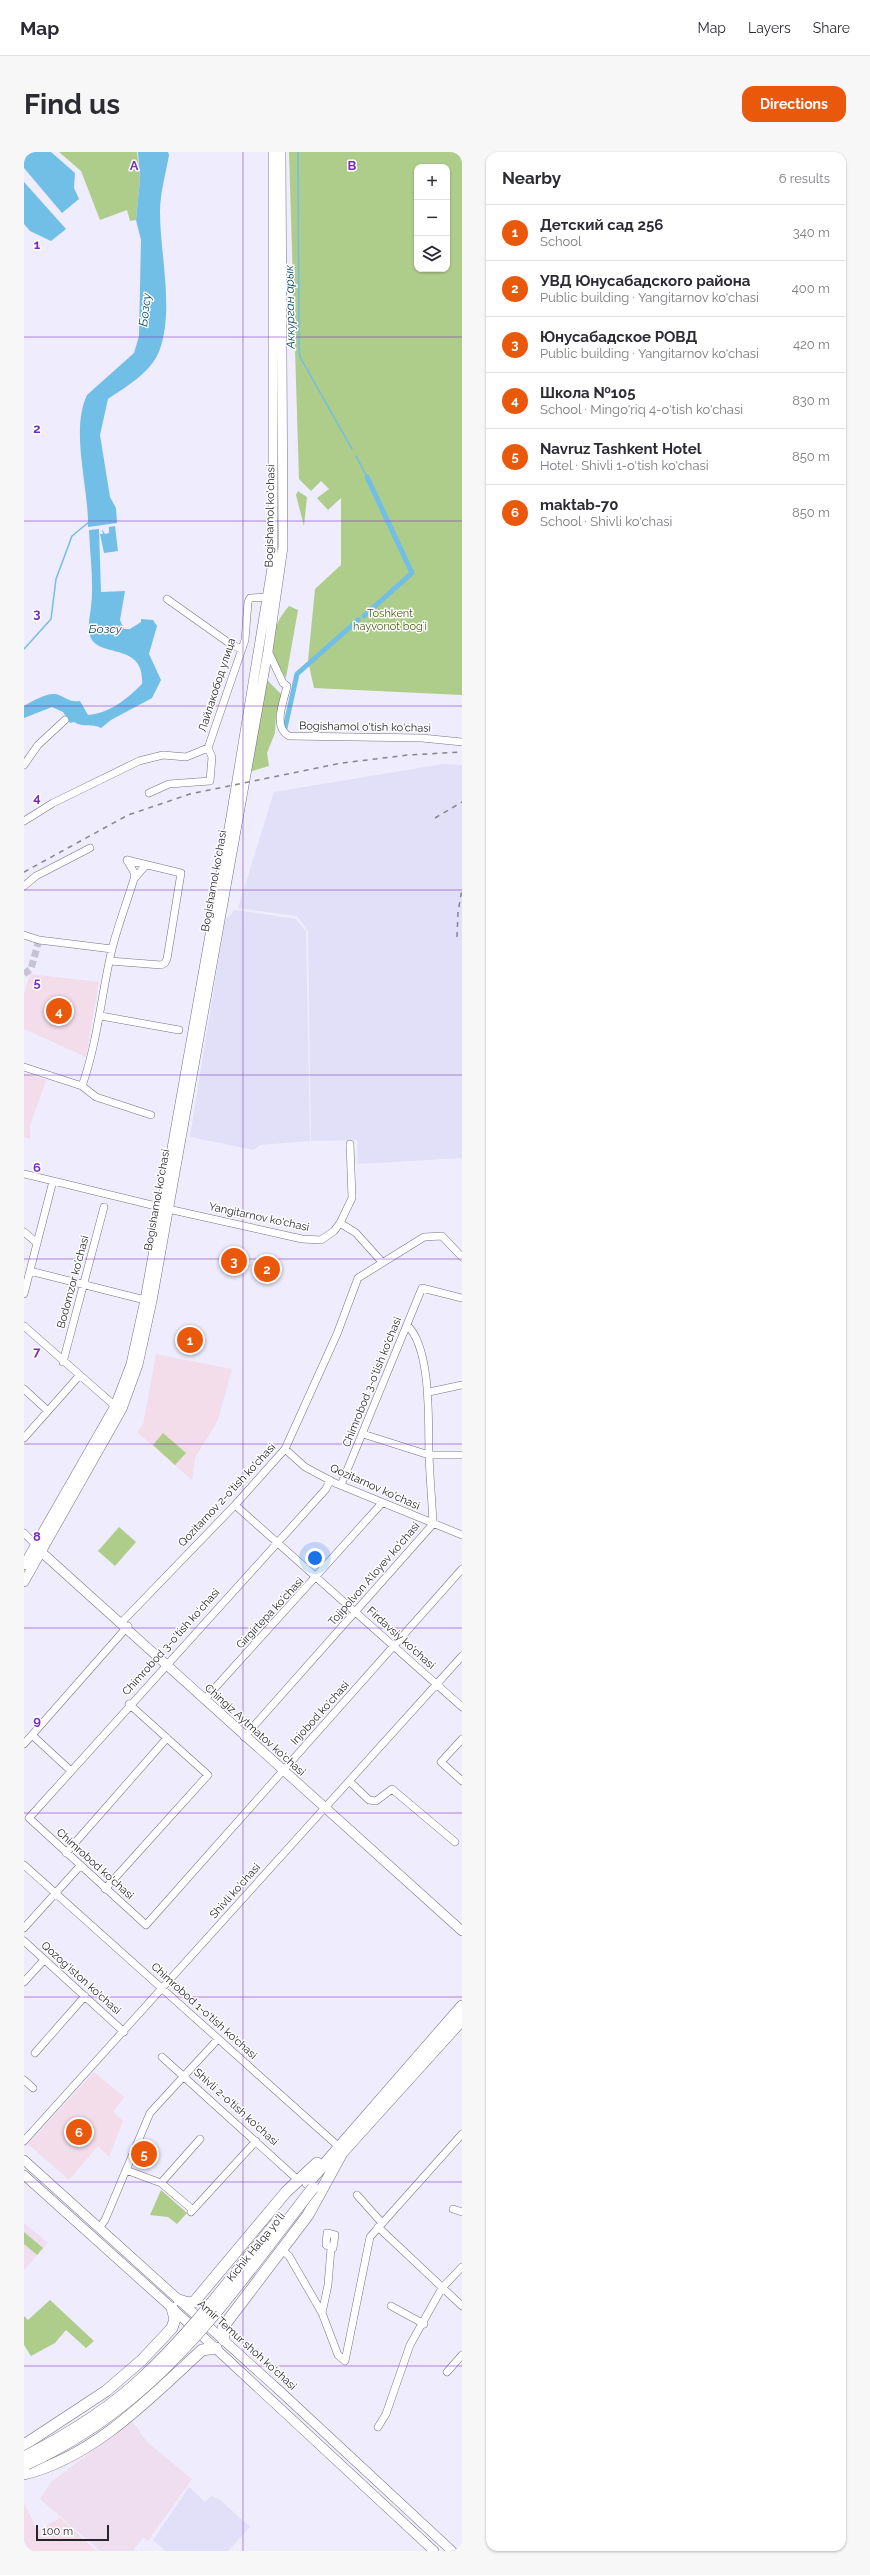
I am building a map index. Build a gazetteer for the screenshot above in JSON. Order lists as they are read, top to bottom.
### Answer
{
  "streets": {
    "highway": ["Kichik Halqa yo'li"],
    "main road": ["Bogishamol ko'chasi", "Chingiz Aytmatov ko'chasi", "Amir Temur shoh ko'chasi"],
    "street": [
      "Лайлакобод улица",
      "Bogishamol o'tish ko'chasi",
      "Yangitarnov ko'chasi",
      "Bodomzor ko'chasi",
      "Chimrobod 3-o'tish ko'chasi",
      "Qozitarnov ko'chasi",
      "Qozitarnov 2-o'tish ko'chasi",
      "Tojipolvon A'loyev ko'chasi",
      "Girgirtepa ko'chasi",
      "Firdavsiy ko'chasi",
      "Injobod ko'chasi",
      "Chimrobod ko'chasi",
      "Shivli ko'chasi",
      "Qozog'iston ko'chasi",
      "Chimrobod 1-o'tish ko'chasi",
      "Shivli 2-o'tish ko'chasi"
    ]
  },
  "crossings": [
    ["Bogishamol ko'chasi", "Лайлакобод улица"],
    ["Bogishamol ko'chasi", "Bogishamol o'tish ko'chasi"],
    ["Bogishamol ko'chasi", "Yangitarnov ko'chasi"],
    ["Bogishamol ko'chasi", "Chingiz Aytmatov ko'chasi"],
    ["Chimrobod 3-o'tish ko'chasi", "Qozitarnov ko'chasi"],
    ["Chimrobod 3-o'tish ko'chasi", "Tojipolvon A'loyev ko'chasi"],
    ["Chimrobod 3-o'tish ko'chasi", "Firdavsiy ko'chasi"],
    ["Chimrobod 3-o'tish ko'chasi", "Chingiz Aytmatov ko'chasi"],
    ["Chimrobod 3-o'tish ko'chasi", "Chimrobod ko'chasi"],
    ["Qozitarnov ko'chasi", "Qozitarnov 2-o'tish ko'chasi"],
    ["Qozitarnov ko'chasi", "Tojipolvon A'loyev ko'chasi"],
    ["Qozitarnov ko'chasi", "Girgirtepa ko'chasi"],
    ["Qozitarnov 2-o'tish ko'chasi", "Firdavsiy ko'chasi"],
    ["Qozitarnov 2-o'tish ko'chasi", "Chingiz Aytmatov ko'chasi"],
    ["Tojipolvon A'loyev ko'chasi", "Firdavsiy ko'chasi"],
    ["Tojipolvon A'loyev ko'chasi", "Chingiz Aytmatov ko'chasi"],
    ["Girgirtepa ko'chasi", "Firdavsiy ko'chasi"],
    ["Girgirtepa ko'chasi", "Chingiz Aytmatov ko'chasi"],
    ["Firdavsiy ko'chasi", "Injobod ko'chasi"],
    ["Firdavsiy ko'chasi", "Shivli ko'chasi"],
    ["Injobod ko'chasi", "Chingiz Aytmatov ko'chasi"],
    ["Injobod ko'chasi", "Chimrobod ko'chasi"],
    ["Chingiz Aytmatov ko'chasi", "Shivli ko'chasi"],
    ["Shivli ko'chasi", "Qozog'iston ko'chasi"],
    ["Shivli ko'chasi", "Chimrobod 1-o'tish ko'chasi"],
    ["Chimrobod 1-o'tish ko'chasi", "Kichik Halqa yo'li"],
    ["Shivli 2-o'tish ko'chasi", "Kichik Halqa yo'li"]
  ],
  "water": ["Аккурган арык", "Бозсу"],
  "parks": ["Toshkent hayvonot bogʻi"],
  "scale_bar": "100 m",
  "page": {
    "header": "Map",
    "nav": ["Map", "Layers", "Share"],
    "buttons": "Directions",
    "title": "Find us",
    "heading": ["Nearby", "6 results"],
    "map_buttons": ["+", "−"],
    "list": [
      {
        "mark": "1",
        "name": "Детский сад 256",
        "note": "School",
        "value": "340 m"
      },
      {
        "mark": "2",
        "name": "УВД Юнусабадского района",
        "note": "Public building · Yangitarnov ko'chasi",
        "value": "400 m"
      },
      {
        "mark": "3",
        "name": "Юнусабадское РОВД",
        "note": "Public building · Yangitarnov ko'chasi",
        "value": "420 m"
      },
      {
        "mark": "4",
        "name": "Школа №105",
        "note": "School · Mingo'riq 4-o'tish ko'chasi",
        "value": "830 m"
      },
      {
        "mark": "5",
        "name": "Navruz Tashkent Hotel",
        "note": "Hotel · Shivli 1-o'tish ko'chasi",
        "value": "850 m"
      },
      {
        "mark": "6",
        "name": "maktab-70",
        "note": "School · Shivli ko'chasi",
        "value": "850 m"
      }
    ],
    "pins": [
      "4",
      "3",
      "2",
      "1",
      "6",
      "5"
    ],
    "scale": "100 m"
  },
  "grid": {
    "columns": ["A", "B"],
    "rows": [
      "1",
      "2",
      "3",
      "4",
      "5",
      "6",
      "7",
      "8",
      "9"
    ]
  }
}
